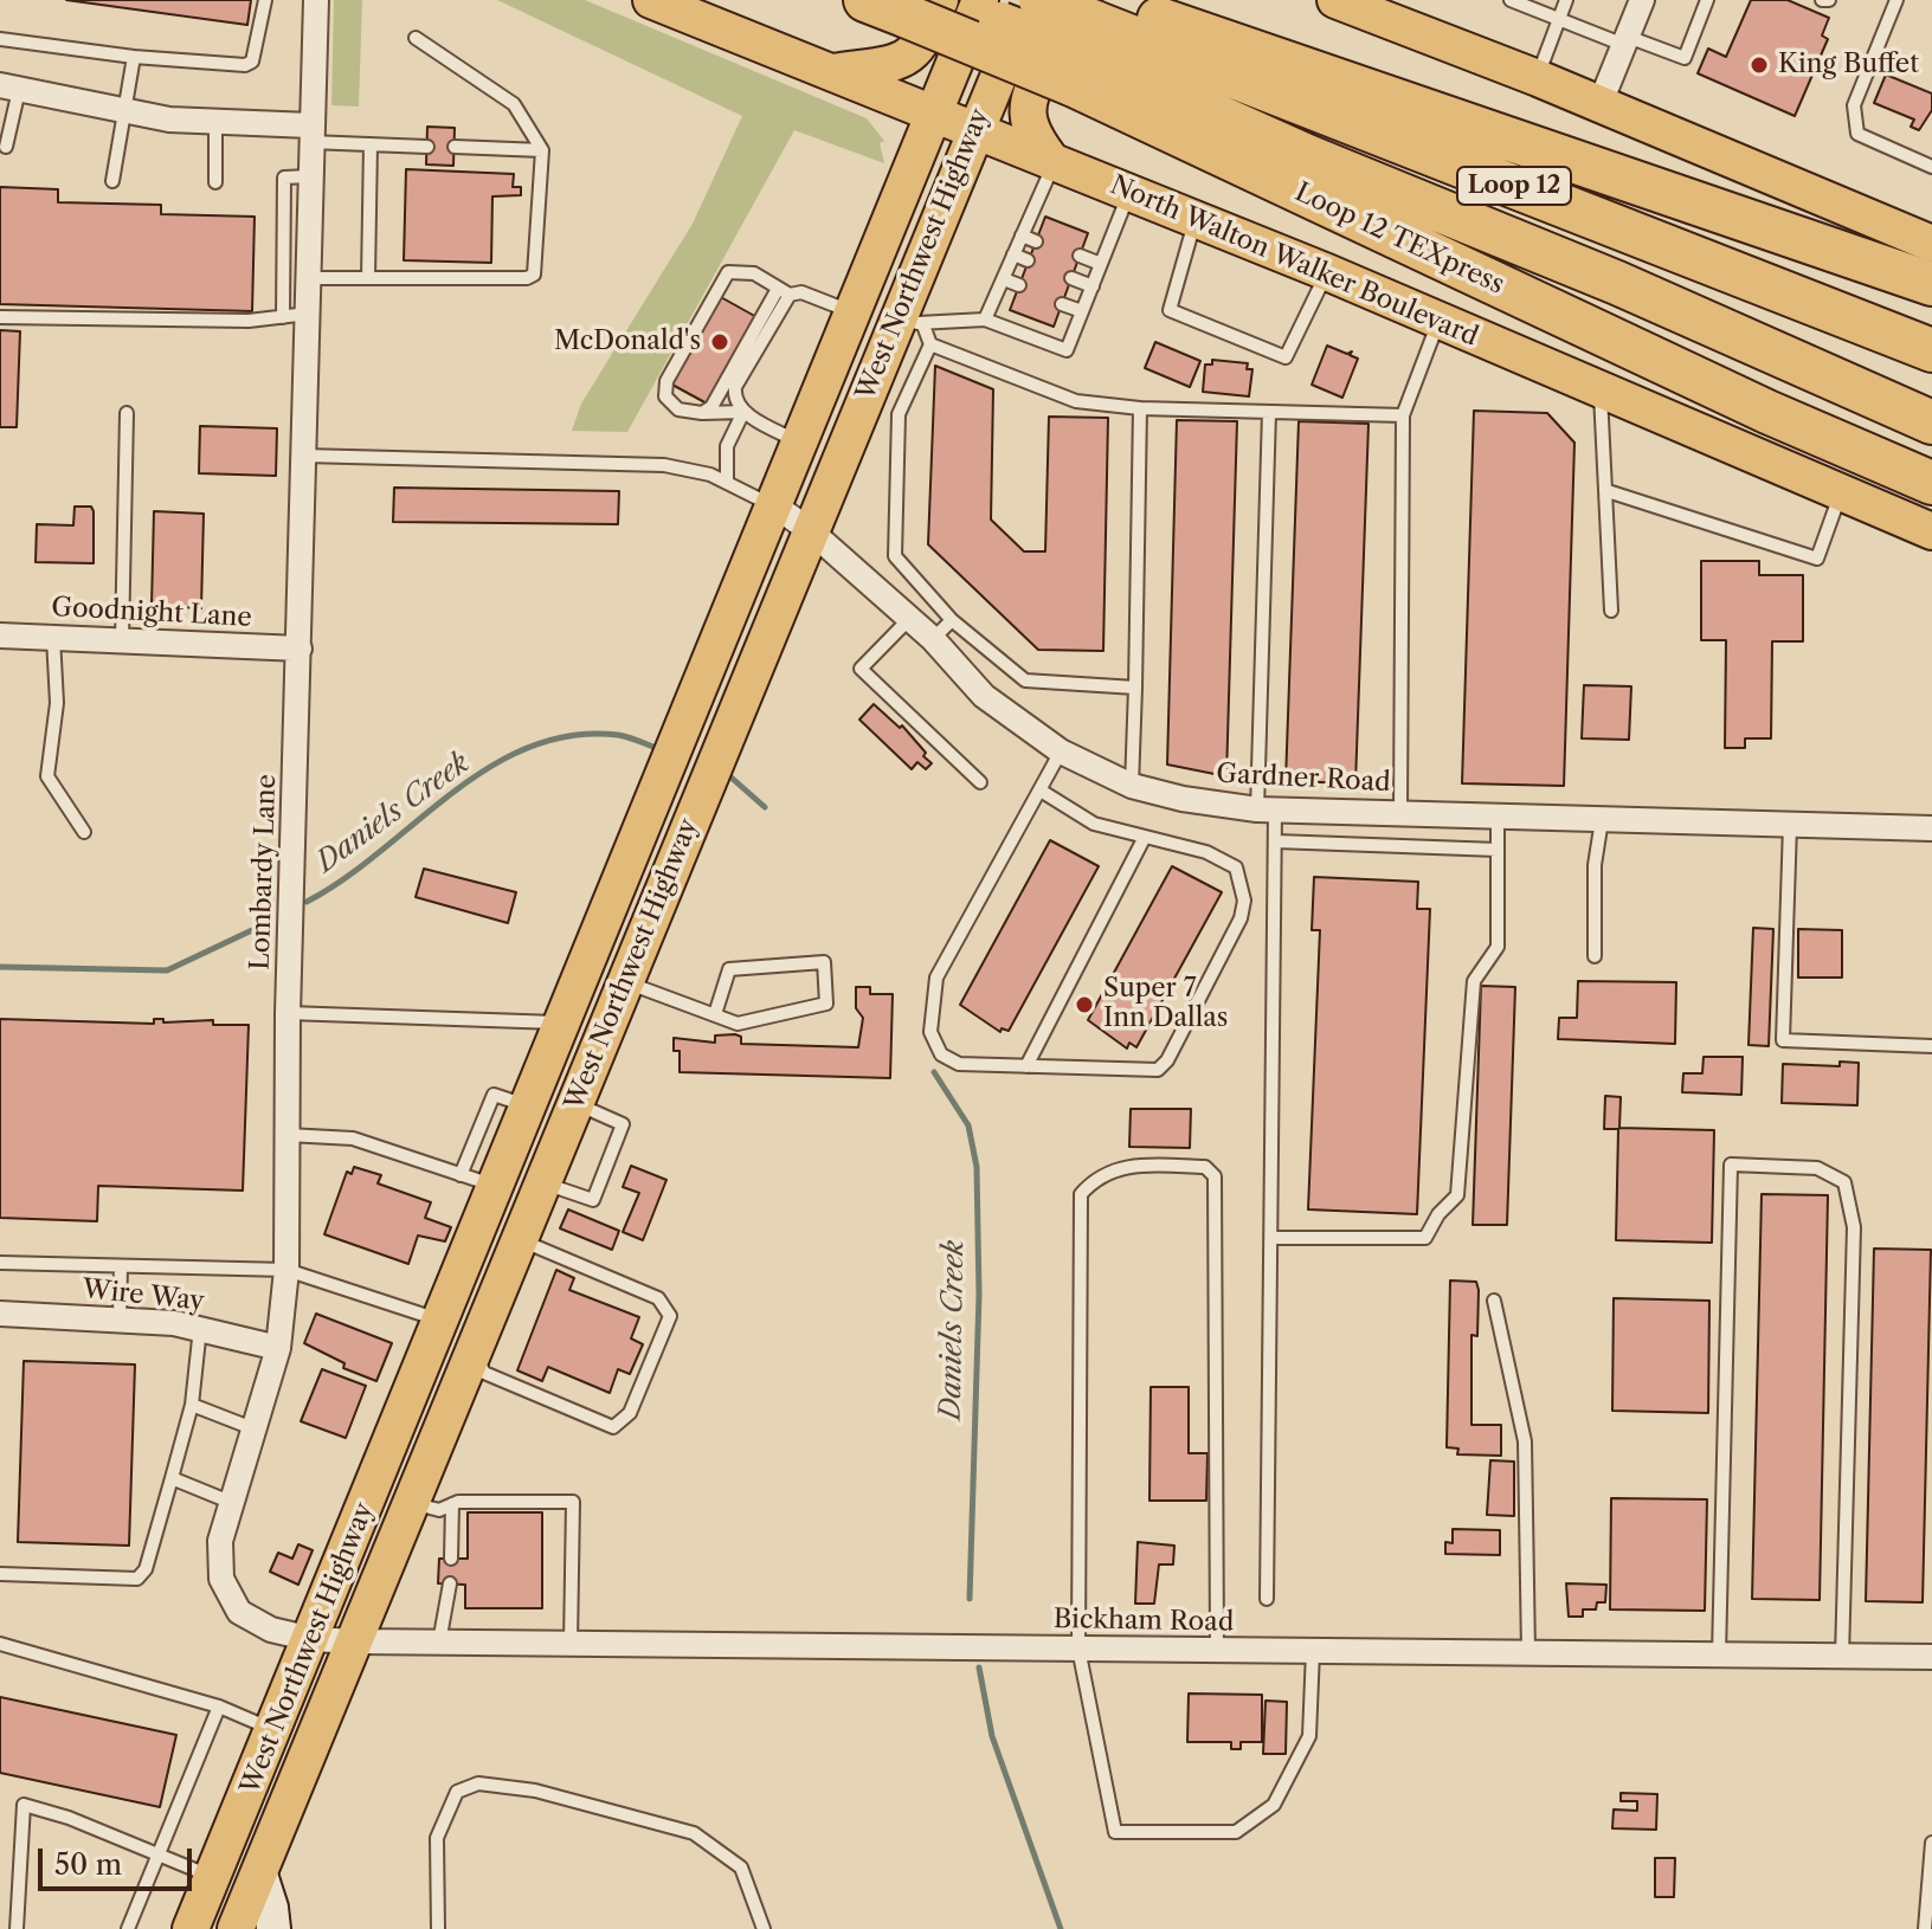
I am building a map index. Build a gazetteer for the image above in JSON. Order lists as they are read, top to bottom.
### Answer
{
  "streets": {
    "highway": ["Loop 12", "Loop 12 TEXpress"],
    "main road": ["West Northwest Highway", "North Walton Walker Boulevard"],
    "street": [
      "Goodnight Lane",
      "Gardner Road",
      "Lombardy Lane",
      "Wire Way",
      "Bickham Road"
    ]
  },
  "crossings": [
    ["Loop 12", "Loop 12 TEXpress"],
    ["West Northwest Highway", "North Walton Walker Boulevard"],
    ["West Northwest Highway", "Gardner Road"],
    ["West Northwest Highway", "Lombardy Lane"],
    ["West Northwest Highway", "Bickham Road"],
    ["Goodnight Lane", "Lombardy Lane"],
    ["Lombardy Lane", "Wire Way"],
    ["Lombardy Lane", "Bickham Road"]
  ],
  "water": ["Daniels Creek"],
  "places": ["King Buffet", "McDonald's", "Super 7 Inn Dallas"],
  "scale_bar": "50 m"
}
